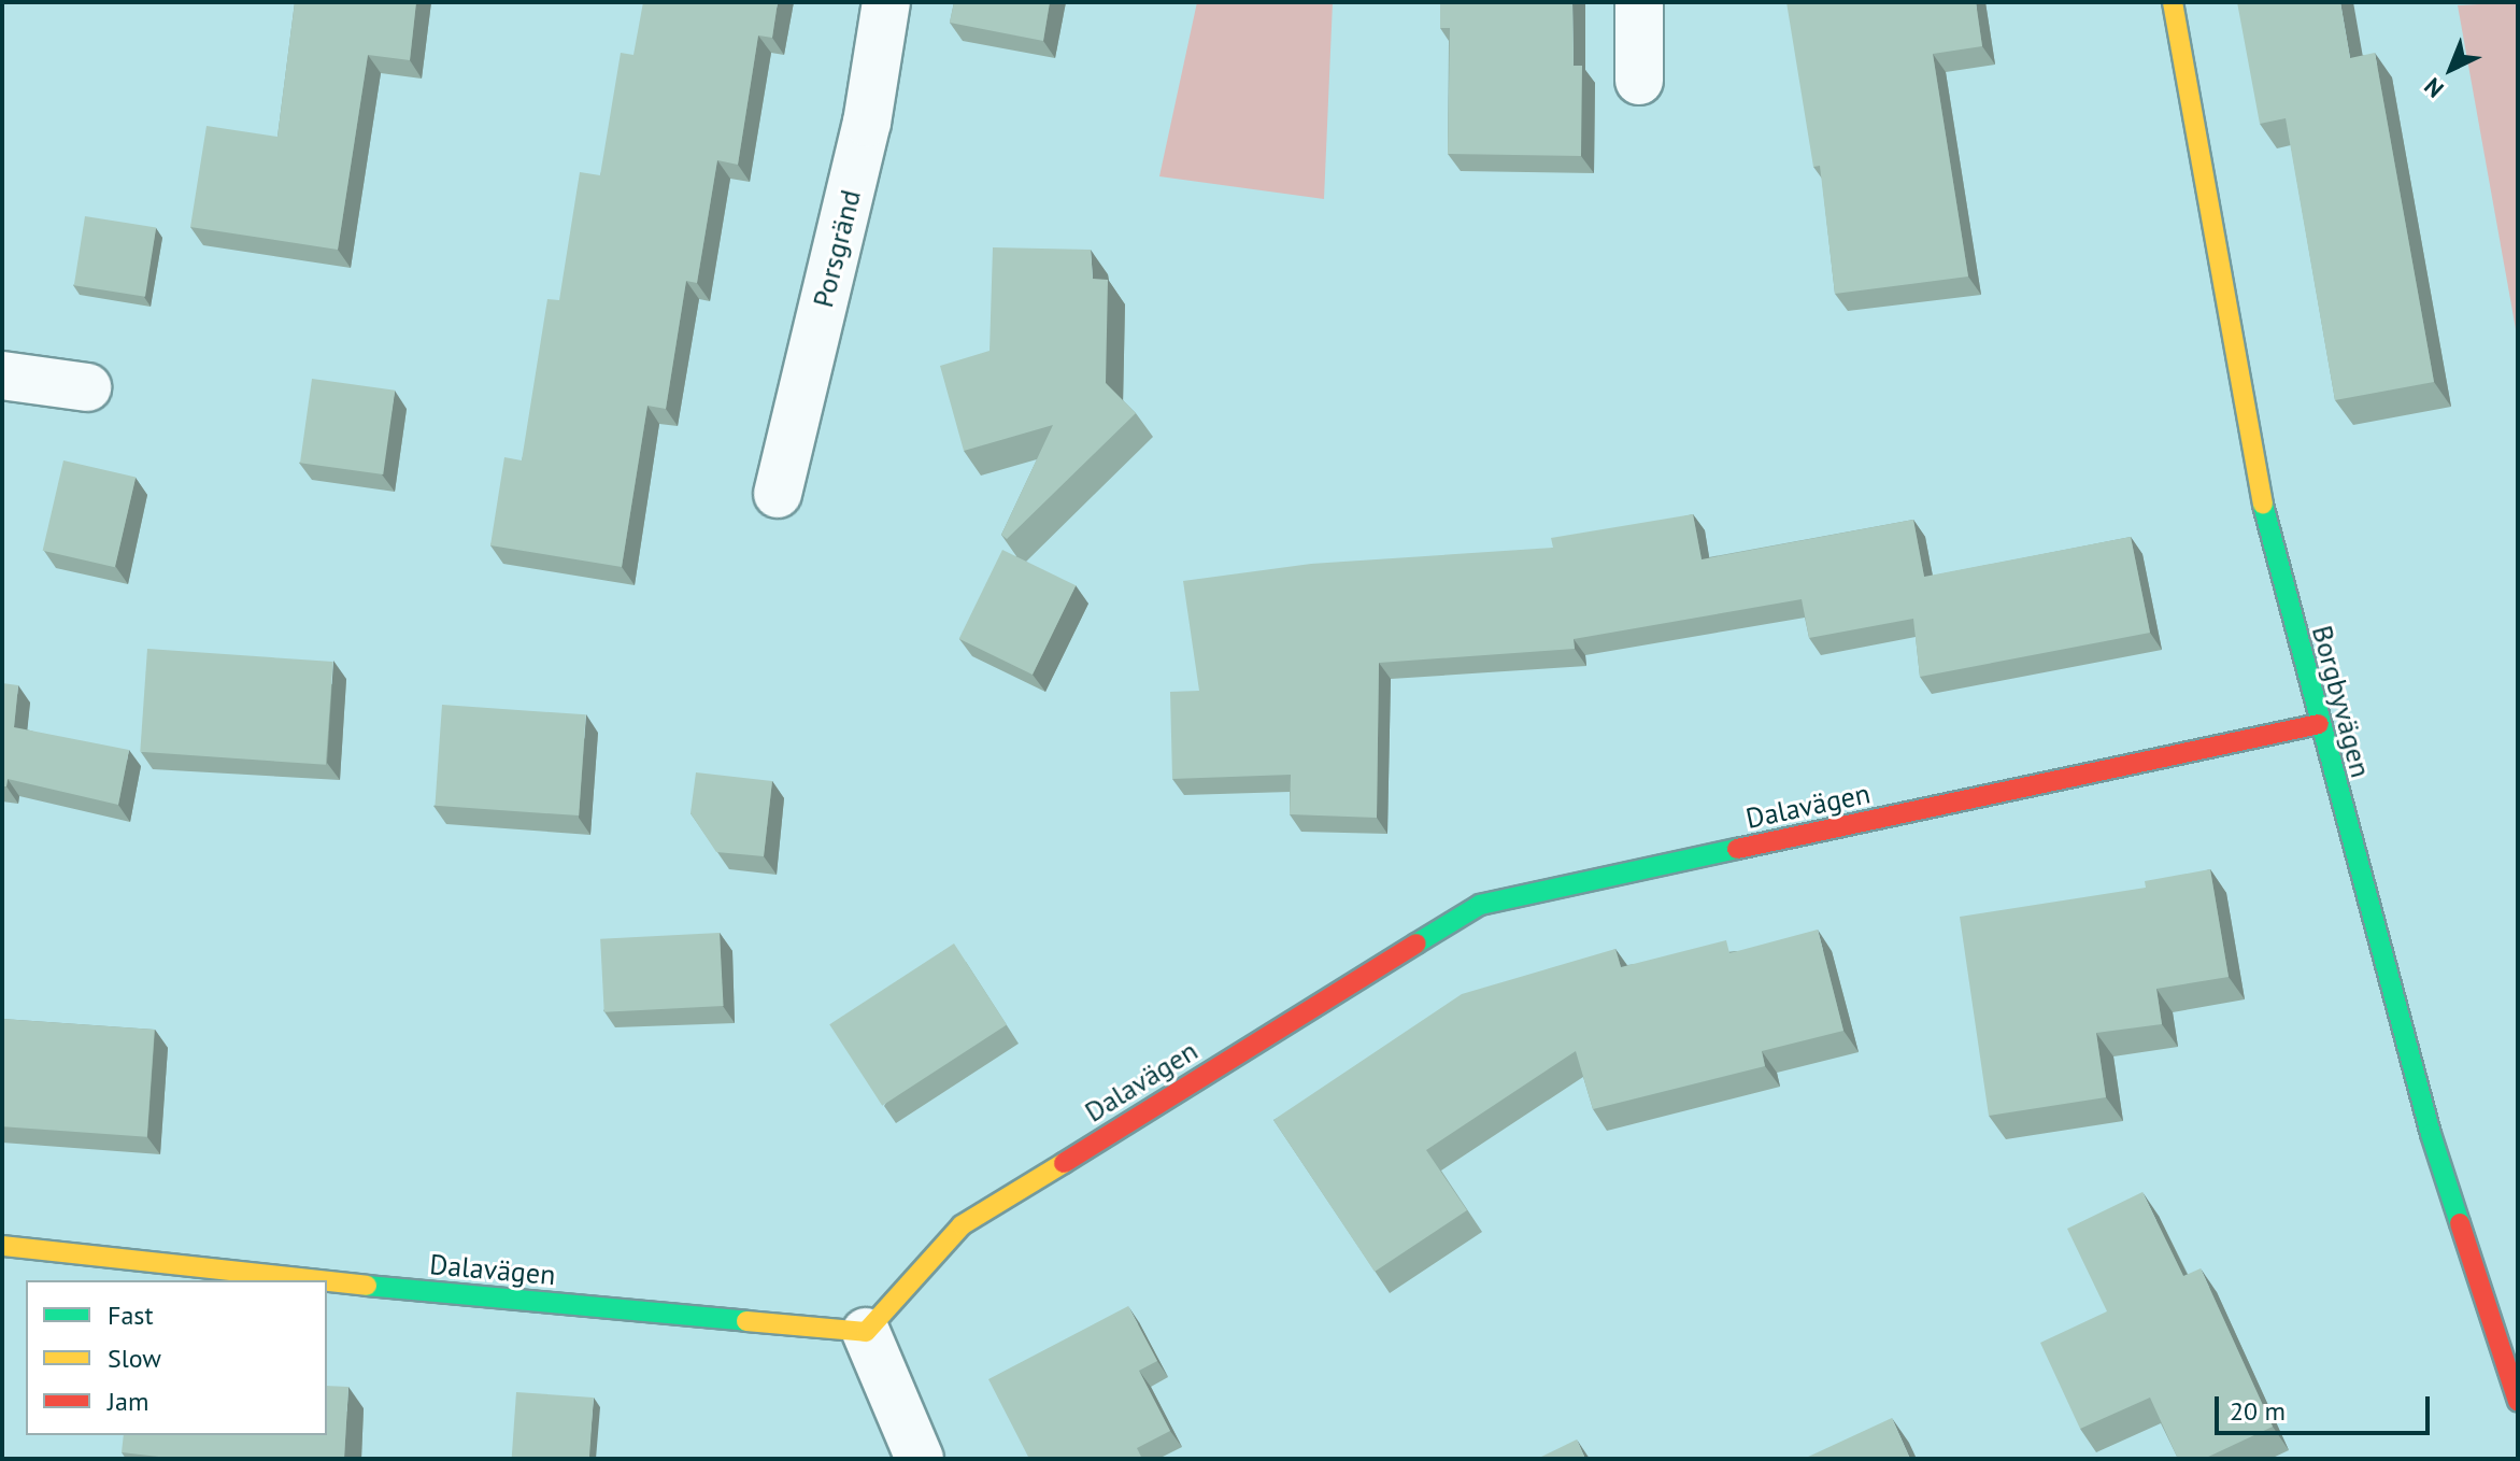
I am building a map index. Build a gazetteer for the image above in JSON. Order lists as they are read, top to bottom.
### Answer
{
  "streets": {
    "street": ["Porsgränd", "Borgbyvägen", "Dalavägen"]
  },
  "crossings": [
    ["Borgbyvägen", "Dalavägen"]
  ],
  "legend": ["Fast", "Slow", "Jam"],
  "scale_bar": "20 m",
  "north": "bottom left"
}
